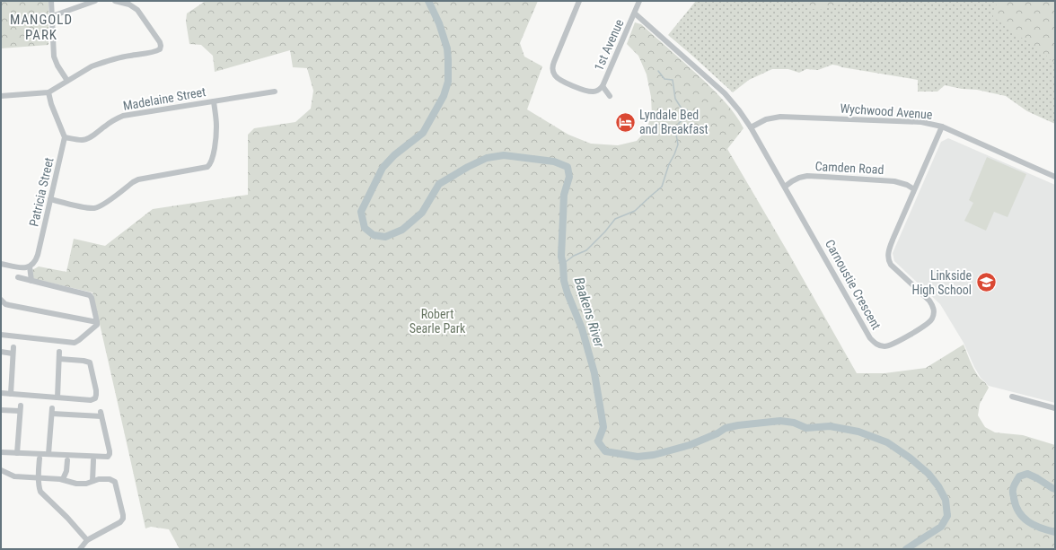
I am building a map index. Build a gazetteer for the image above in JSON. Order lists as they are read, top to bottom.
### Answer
{
  "streets": {
    "street": [
      "1st Avenue",
      "Madelaine Street",
      "Wychwood Avenue",
      "Camden Road",
      "Patricia Street",
      "Carnoustie Crescent"
    ]
  },
  "crossings": [
    ["1st Avenue", "Carnoustie Crescent"],
    ["Madelaine Street", "Patricia Street"],
    ["Wychwood Avenue", "Carnoustie Crescent"],
    ["Camden Road", "Carnoustie Crescent"]
  ],
  "districts": ["MANGOLD PARK"],
  "water": ["Baakens River"],
  "parks": ["Robert Searle Park"],
  "places": {
    "hotel": ["Lyndale Bed and Breakfast"],
    "school or university": ["Linkside High School"]
  }
}
